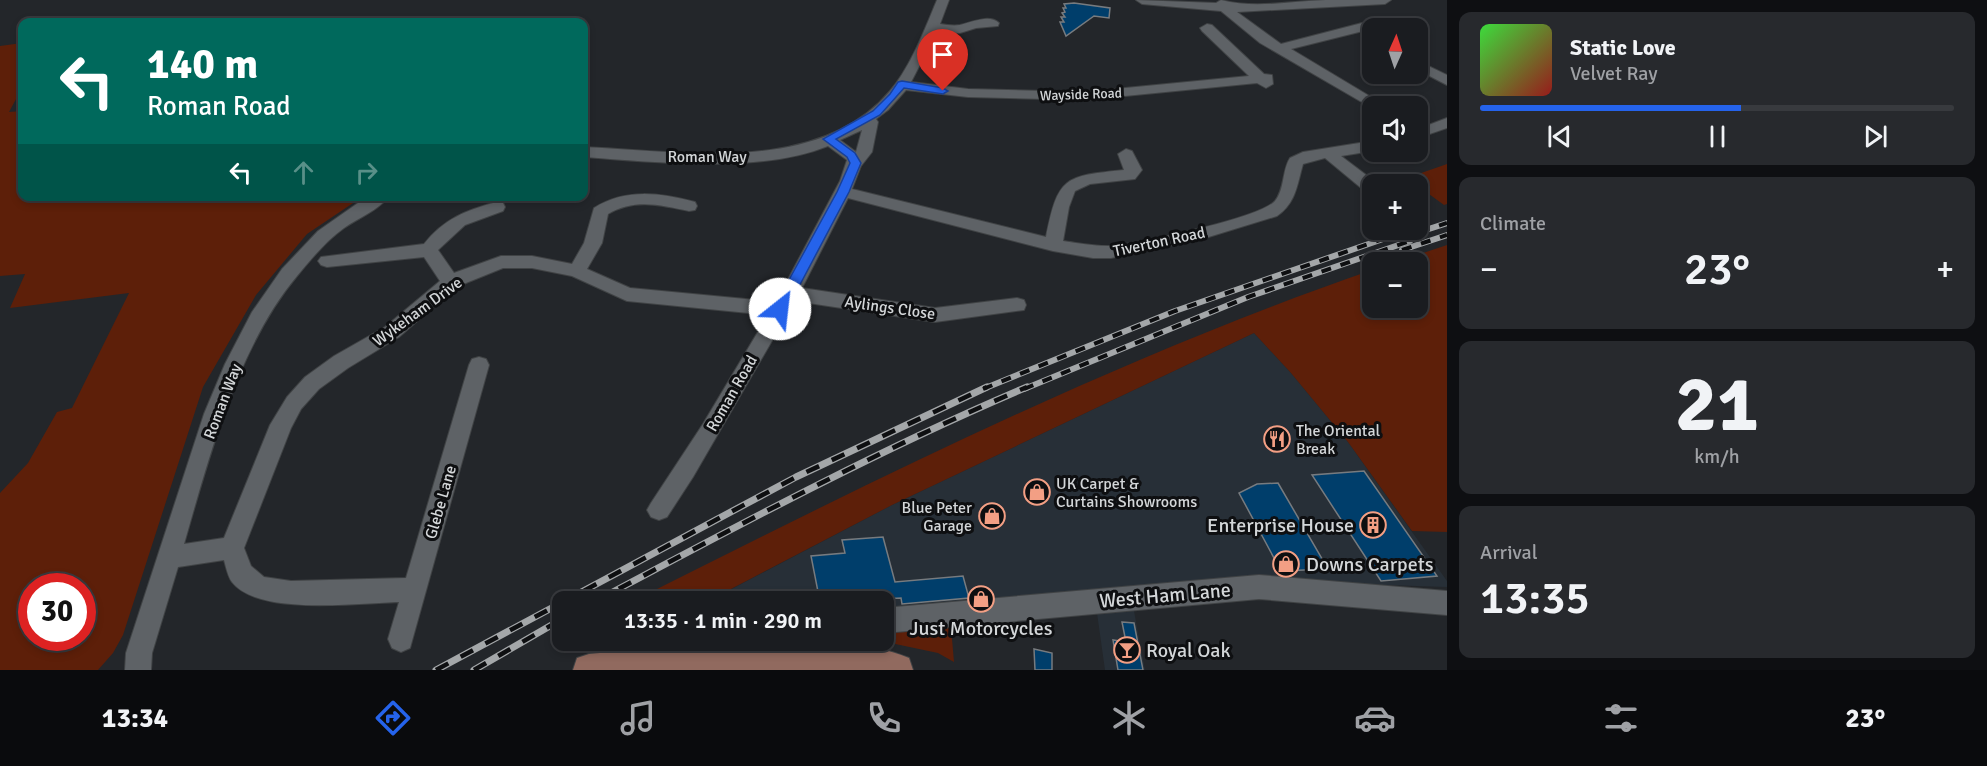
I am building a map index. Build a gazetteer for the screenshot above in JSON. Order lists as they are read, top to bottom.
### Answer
{
  "streets": {
    "street": [
      "Wayside Road",
      "Roman Way",
      "Tiverton Road",
      "Aylings Close",
      "Wykeham Drive",
      "Roman Road",
      "Glebe Lane",
      "West Ham Lane"
    ]
  },
  "crossings": [
    ["Tiverton Road", "Roman Road"],
    ["Aylings Close", "Wykeham Drive"],
    ["Aylings Close", "Roman Road"],
    ["Wykeham Drive", "Roman Road"]
  ],
  "places": {
    "restaurant": ["The Oriental Break"],
    "shop": [
      "UK Carpet & Curtains Showrooms",
      "Blue Peter Garage",
      "Downs Carpets",
      "Just Motorcycles"
    ],
    "building": ["Enterprise House"],
    "bar": ["Royal Oak"]
  },
  "north": "top",
  "page": {
    "map_buttons": ["+", "−"],
    "turn": ["140 m", "Roman Road"],
    "song": ["Static Love", "Velvet Ray"],
    "tile": [
      "Climate",
      ["21", "km/h"],
      ["Arrival", "13:35"]
    ],
    "heat": ["−", "23°", "+"],
    "limit": "30",
    "trip": "13:35 · 1 min · 290 m",
    "tabs": ["13:34", "23°"]
  }
}
